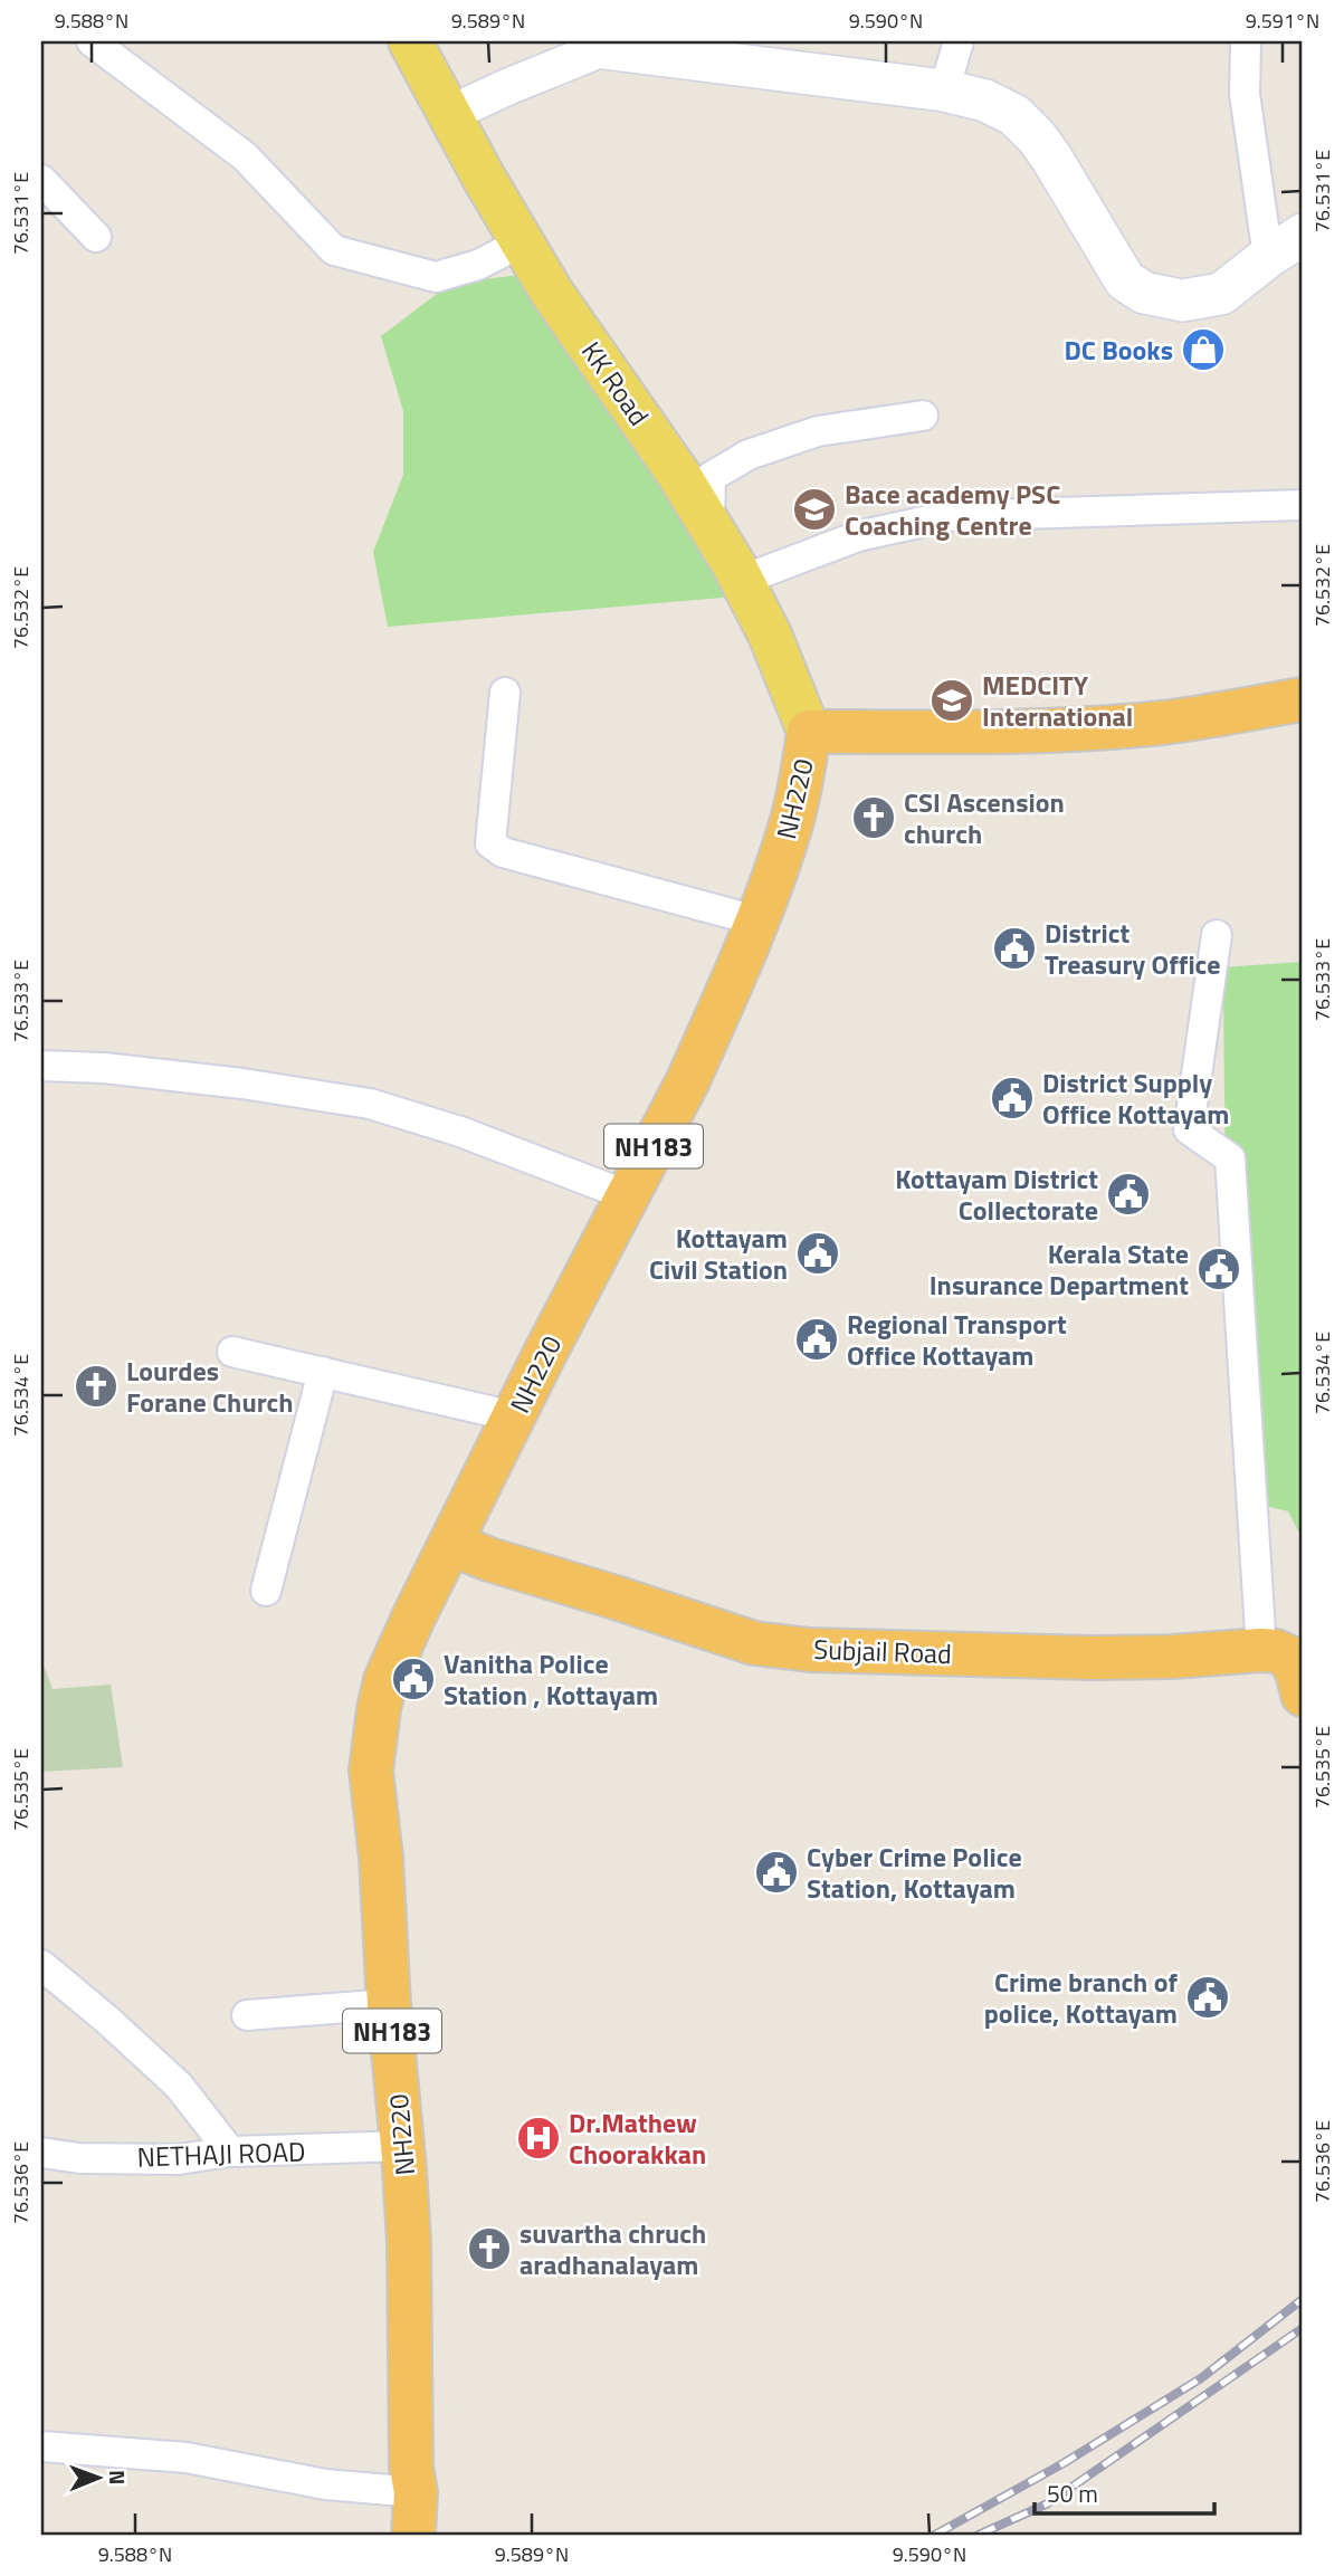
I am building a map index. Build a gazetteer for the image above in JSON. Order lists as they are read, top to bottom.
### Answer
{
  "streets": {
    "highway": ["NH220", "NH183", "Subjail Road"],
    "main road": ["KK Road"],
    "street": ["NETHAJI ROAD"]
  },
  "crossings": [
    ["KK Road", "NH220"],
    ["NH220", "Subjail Road"],
    ["NH220", "NETHAJI ROAD"]
  ],
  "places": {
    "shop": ["DC Books"],
    "school or university": ["Bace academy PSC Coaching Centre", "MEDCITY International"],
    "church": ["CSI Ascension church", "Lourdes Forane Church", "suvartha chruch aradhanalayam"],
    "public building": [
      "District Treasury Office",
      "District Supply Office Kottayam",
      "Kottayam District Collectorate",
      "Kottayam Civil Station",
      "Kerala State Insurance Department",
      "Regional Transport Office Kottayam",
      "Vanitha Police Station , Kottayam",
      "Cyber Crime Police Station, Kottayam",
      "Crime branch of police, Kottayam"
    ],
    "hospital": ["Dr.Mathew Choorakkan"]
  },
  "scale_bar": "50 m",
  "north": "right",
  "coordinates": [
    "9.588°N",
    "9.589°N",
    "9.590°N",
    "9.591°N",
    "76.531°E",
    "76.532°E",
    "76.533°E",
    "76.534°E",
    "76.535°E",
    "76.536°E"
  ]
}
